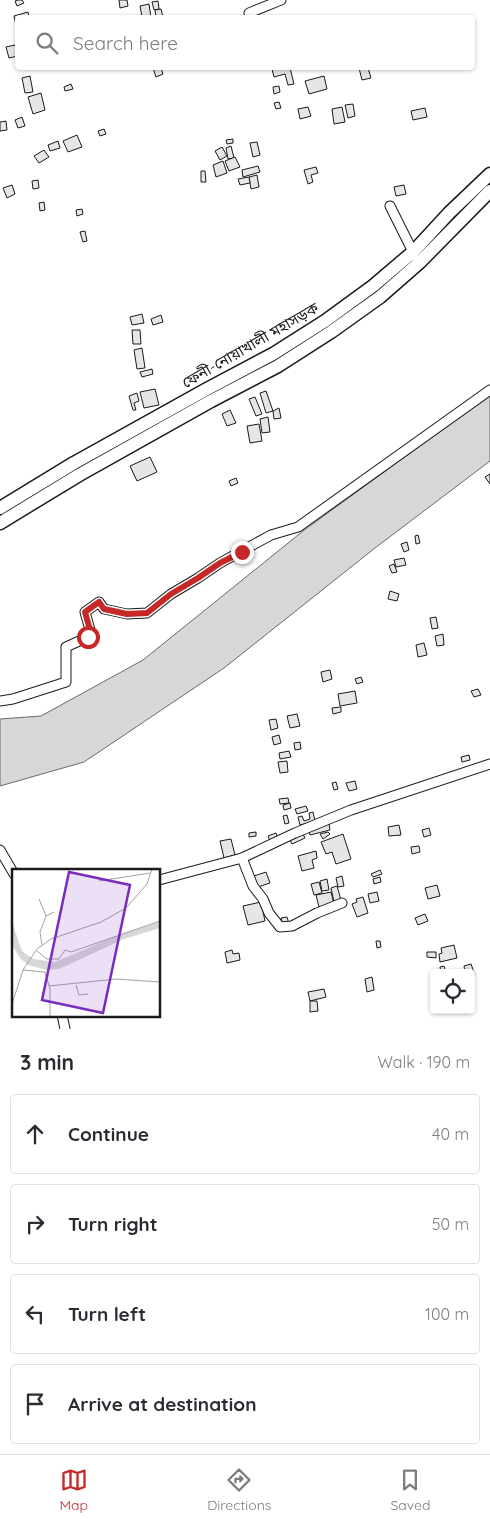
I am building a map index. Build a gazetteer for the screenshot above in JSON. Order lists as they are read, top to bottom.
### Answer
{
  "streets": {
    "highway": ["ফেনী-নোয়াখালী মহাসড়ক"]
  },
  "page": {
    "search": "Search here",
    "heading": ["3 min", "Walk · 190 m"],
    "list": [
      ["Continue", "40 m"],
      ["Turn right", "50 m"],
      ["Turn left", "100 m"],
      "Arrive at destination"
    ],
    "nav": ["Map", "Directions", "Saved"]
  }
}
